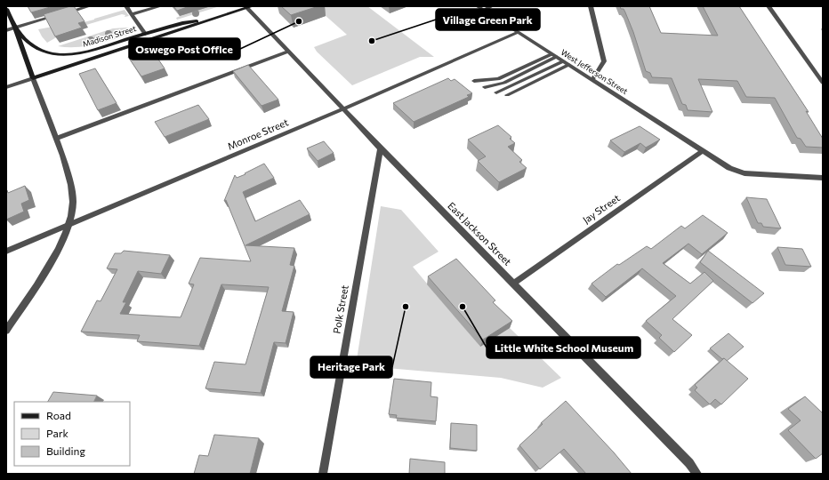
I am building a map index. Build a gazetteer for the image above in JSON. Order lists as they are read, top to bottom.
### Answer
{
  "streets": {
    "main road": ["Madison Street"],
    "street": [
      "West Jefferson Street",
      "Monroe Street",
      "Jay Street",
      "East Jackson Street",
      "Polk Street"
    ]
  },
  "crossings": [
    ["Madison Street", "East Jackson Street"],
    ["West Jefferson Street", "Monroe Street"],
    ["West Jefferson Street", "Jay Street"],
    ["Monroe Street", "East Jackson Street"],
    ["Jay Street", "East Jackson Street"],
    ["East Jackson Street", "Polk Street"]
  ],
  "places": [
    "Oswego Post Office",
    "Village Green Park",
    "Heritage Park",
    "Little White School Museum"
  ],
  "legend": ["Road", "Park", "Building"]
}
